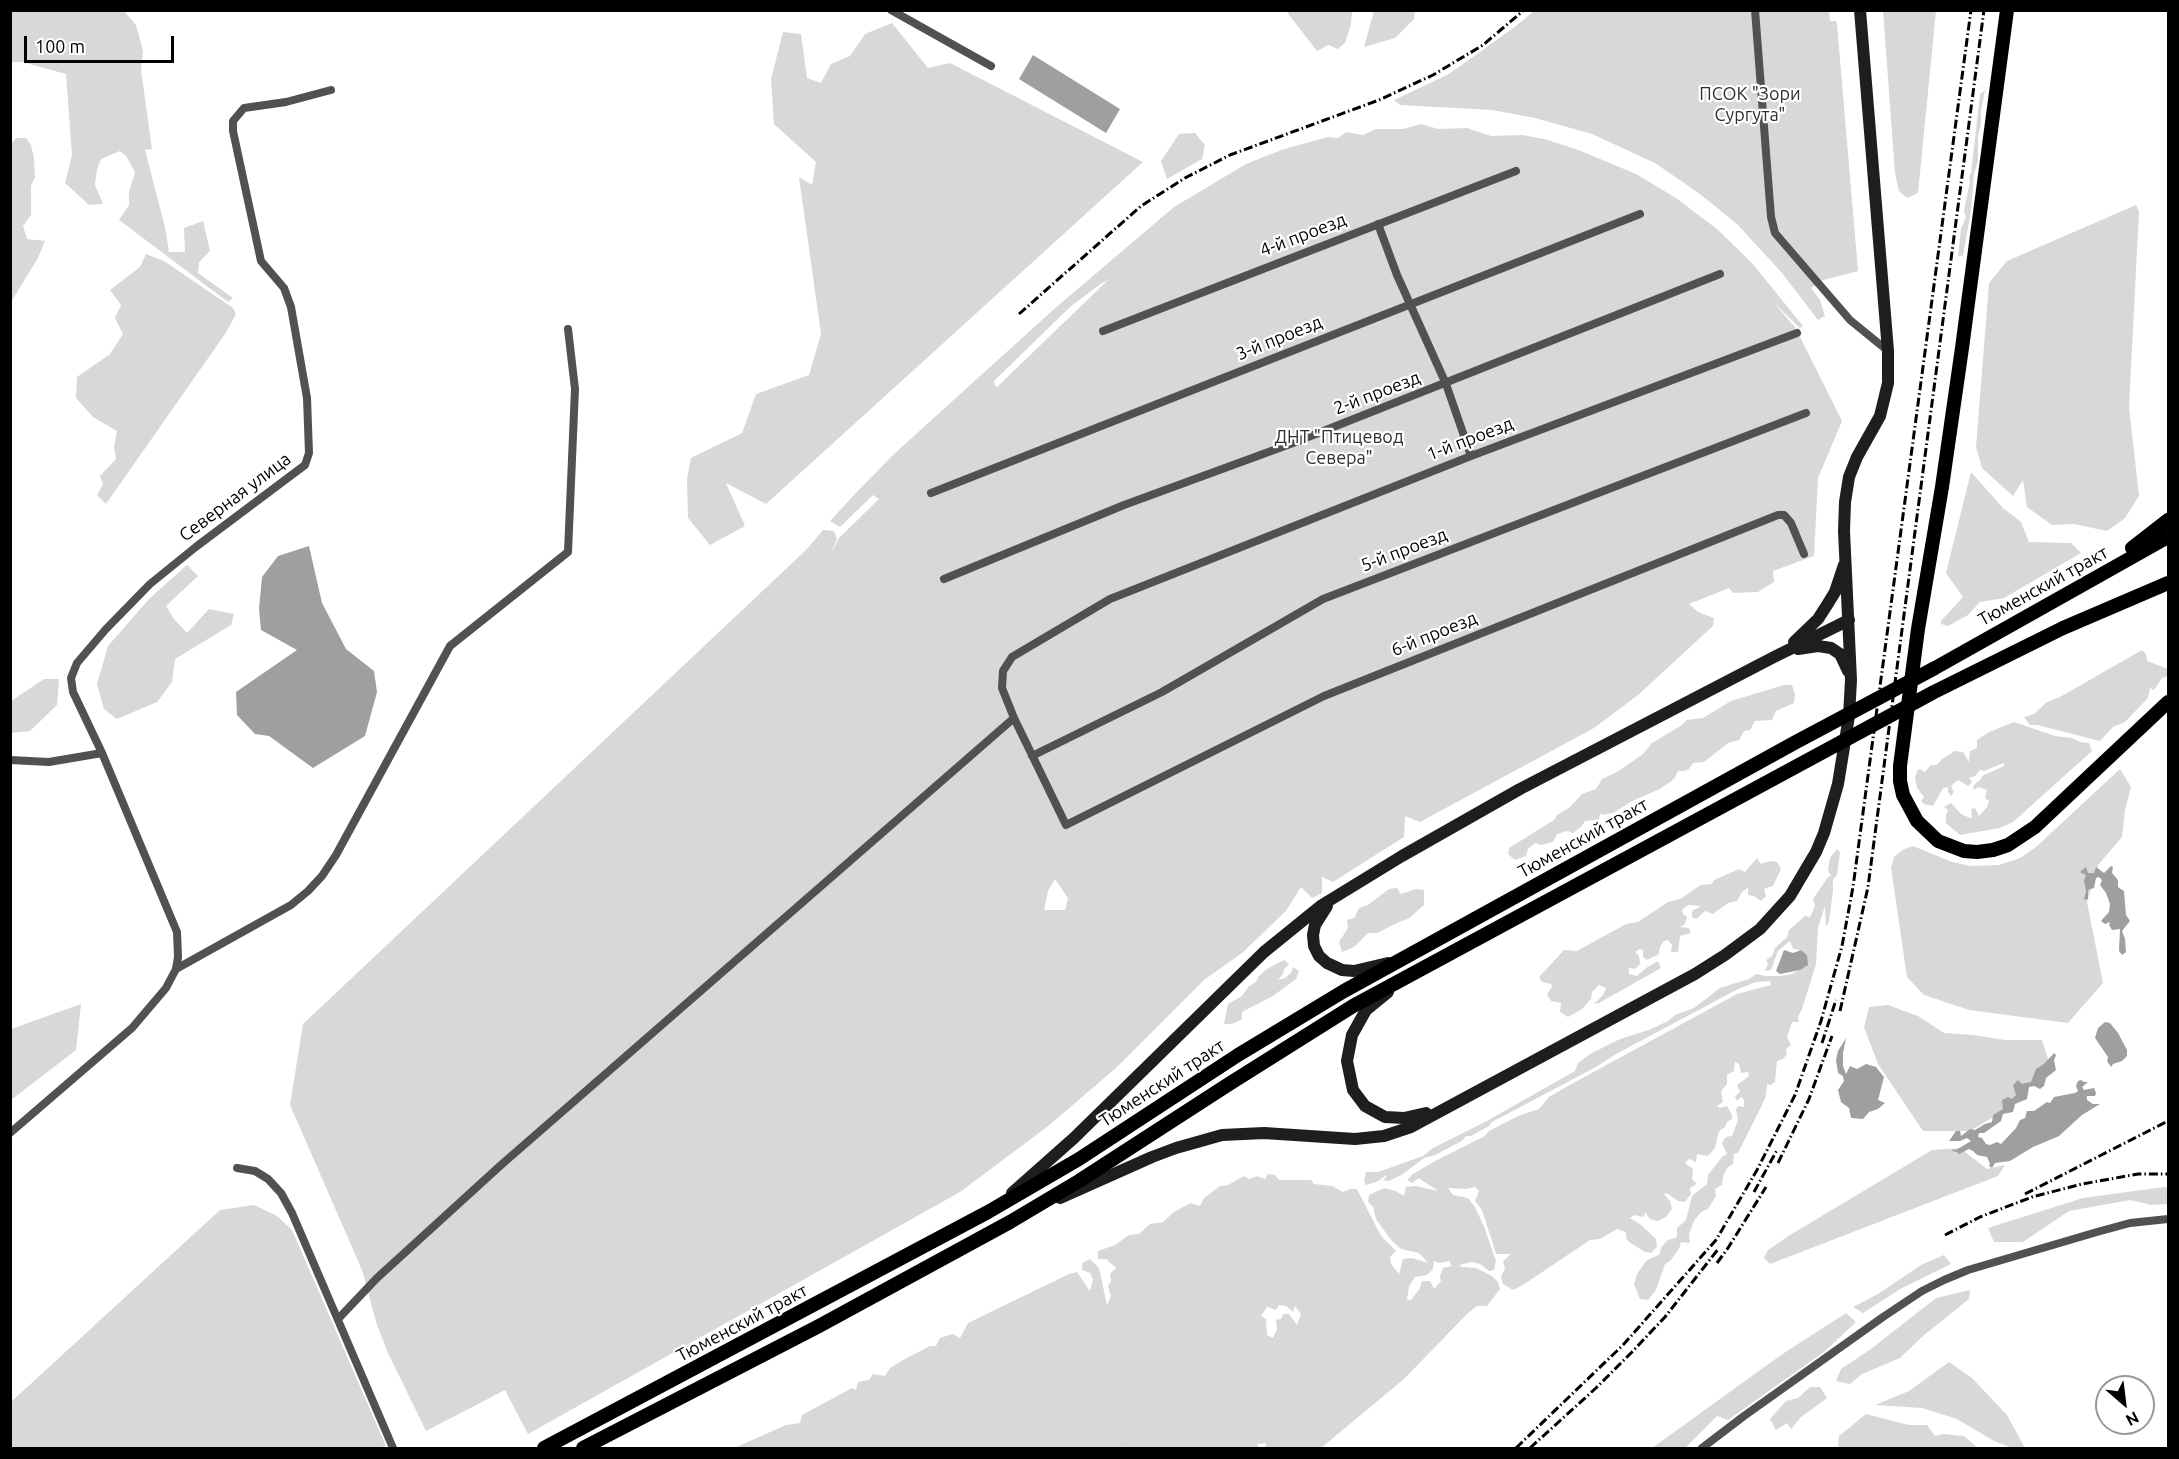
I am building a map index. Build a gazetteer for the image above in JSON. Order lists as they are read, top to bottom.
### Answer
{
  "streets": {
    "main road": ["Тюменский тракт"],
    "street": [
      "4-й проезд",
      "3-й проезд",
      "2-й проезд",
      "1-й проезд",
      "Северная улица",
      "5-й проезд",
      "6-й проезд"
    ]
  },
  "crossings": [
    ["5-й проезд", "6-й проезд"]
  ],
  "parks": ["ПСОК \"Зори Сургута\"", "ДНТ \"Птицевод Севера\""],
  "scale_bar": "100 m",
  "north": "bottom right"
}
